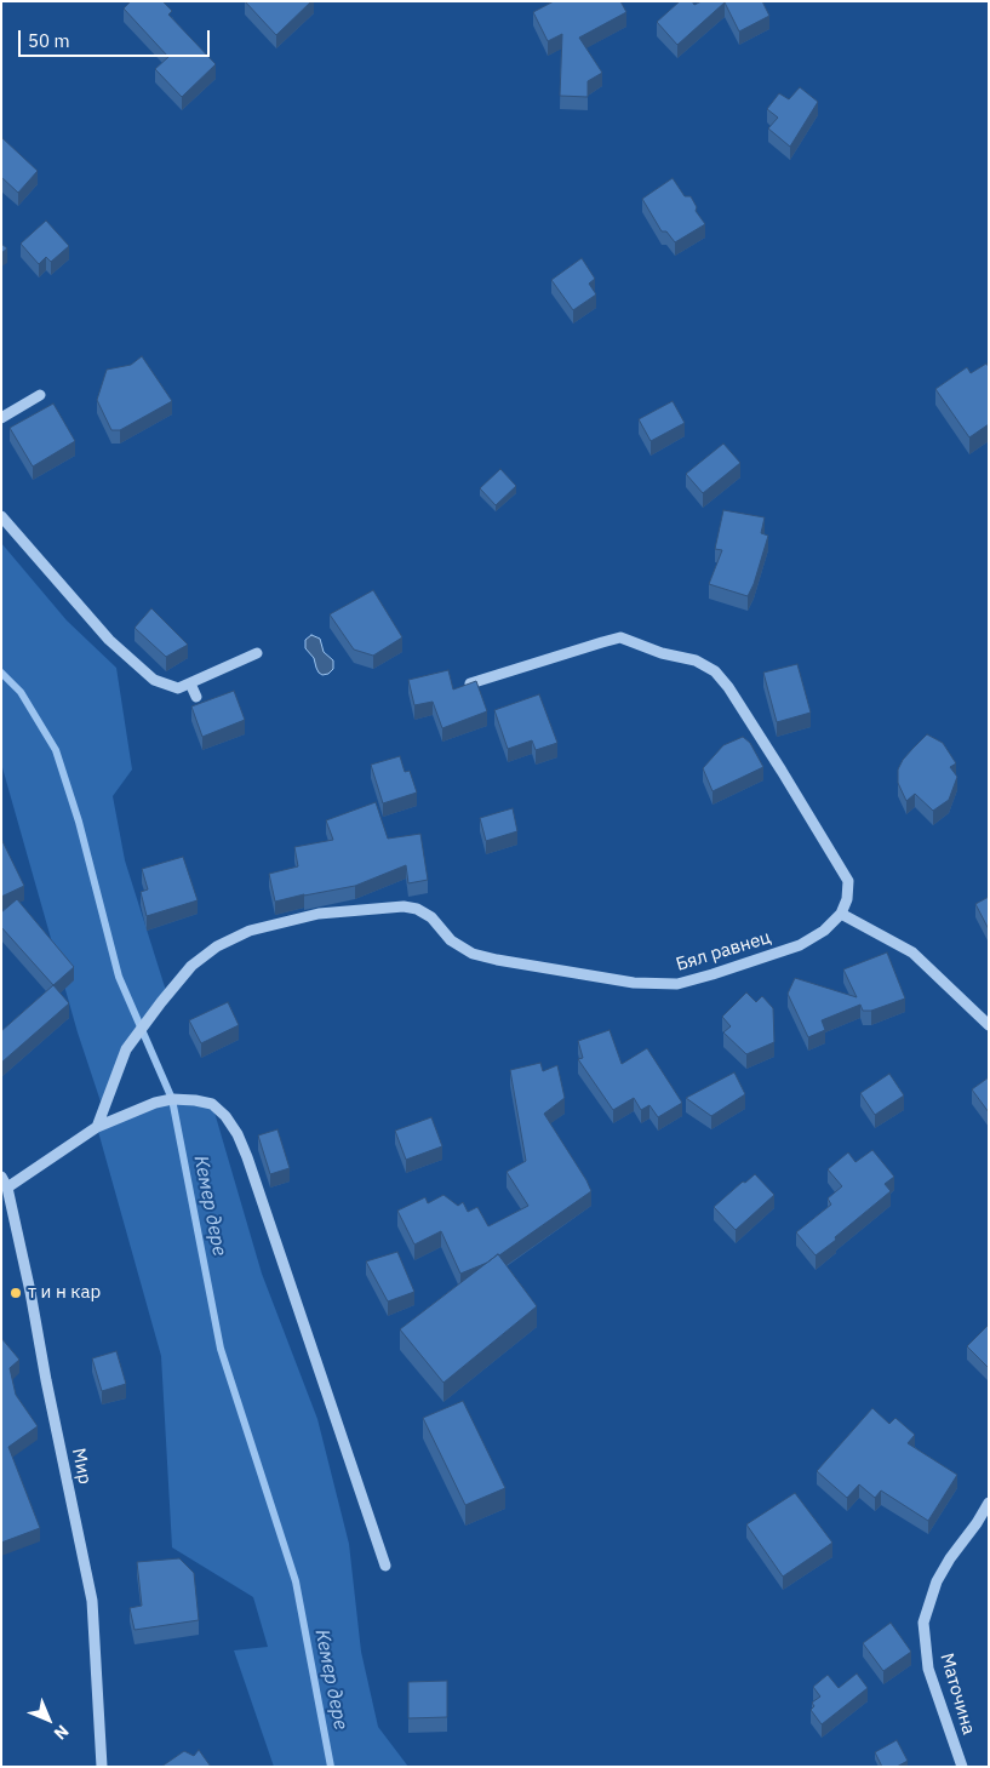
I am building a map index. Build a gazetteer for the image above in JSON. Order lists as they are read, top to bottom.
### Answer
{
  "streets": {
    "street": ["Бял равнец", "Мир", "Маточина"]
  },
  "water": ["Кемер дере"],
  "places": ["т и н кар"],
  "scale_bar": "50 m",
  "north": "bottom right"
}
